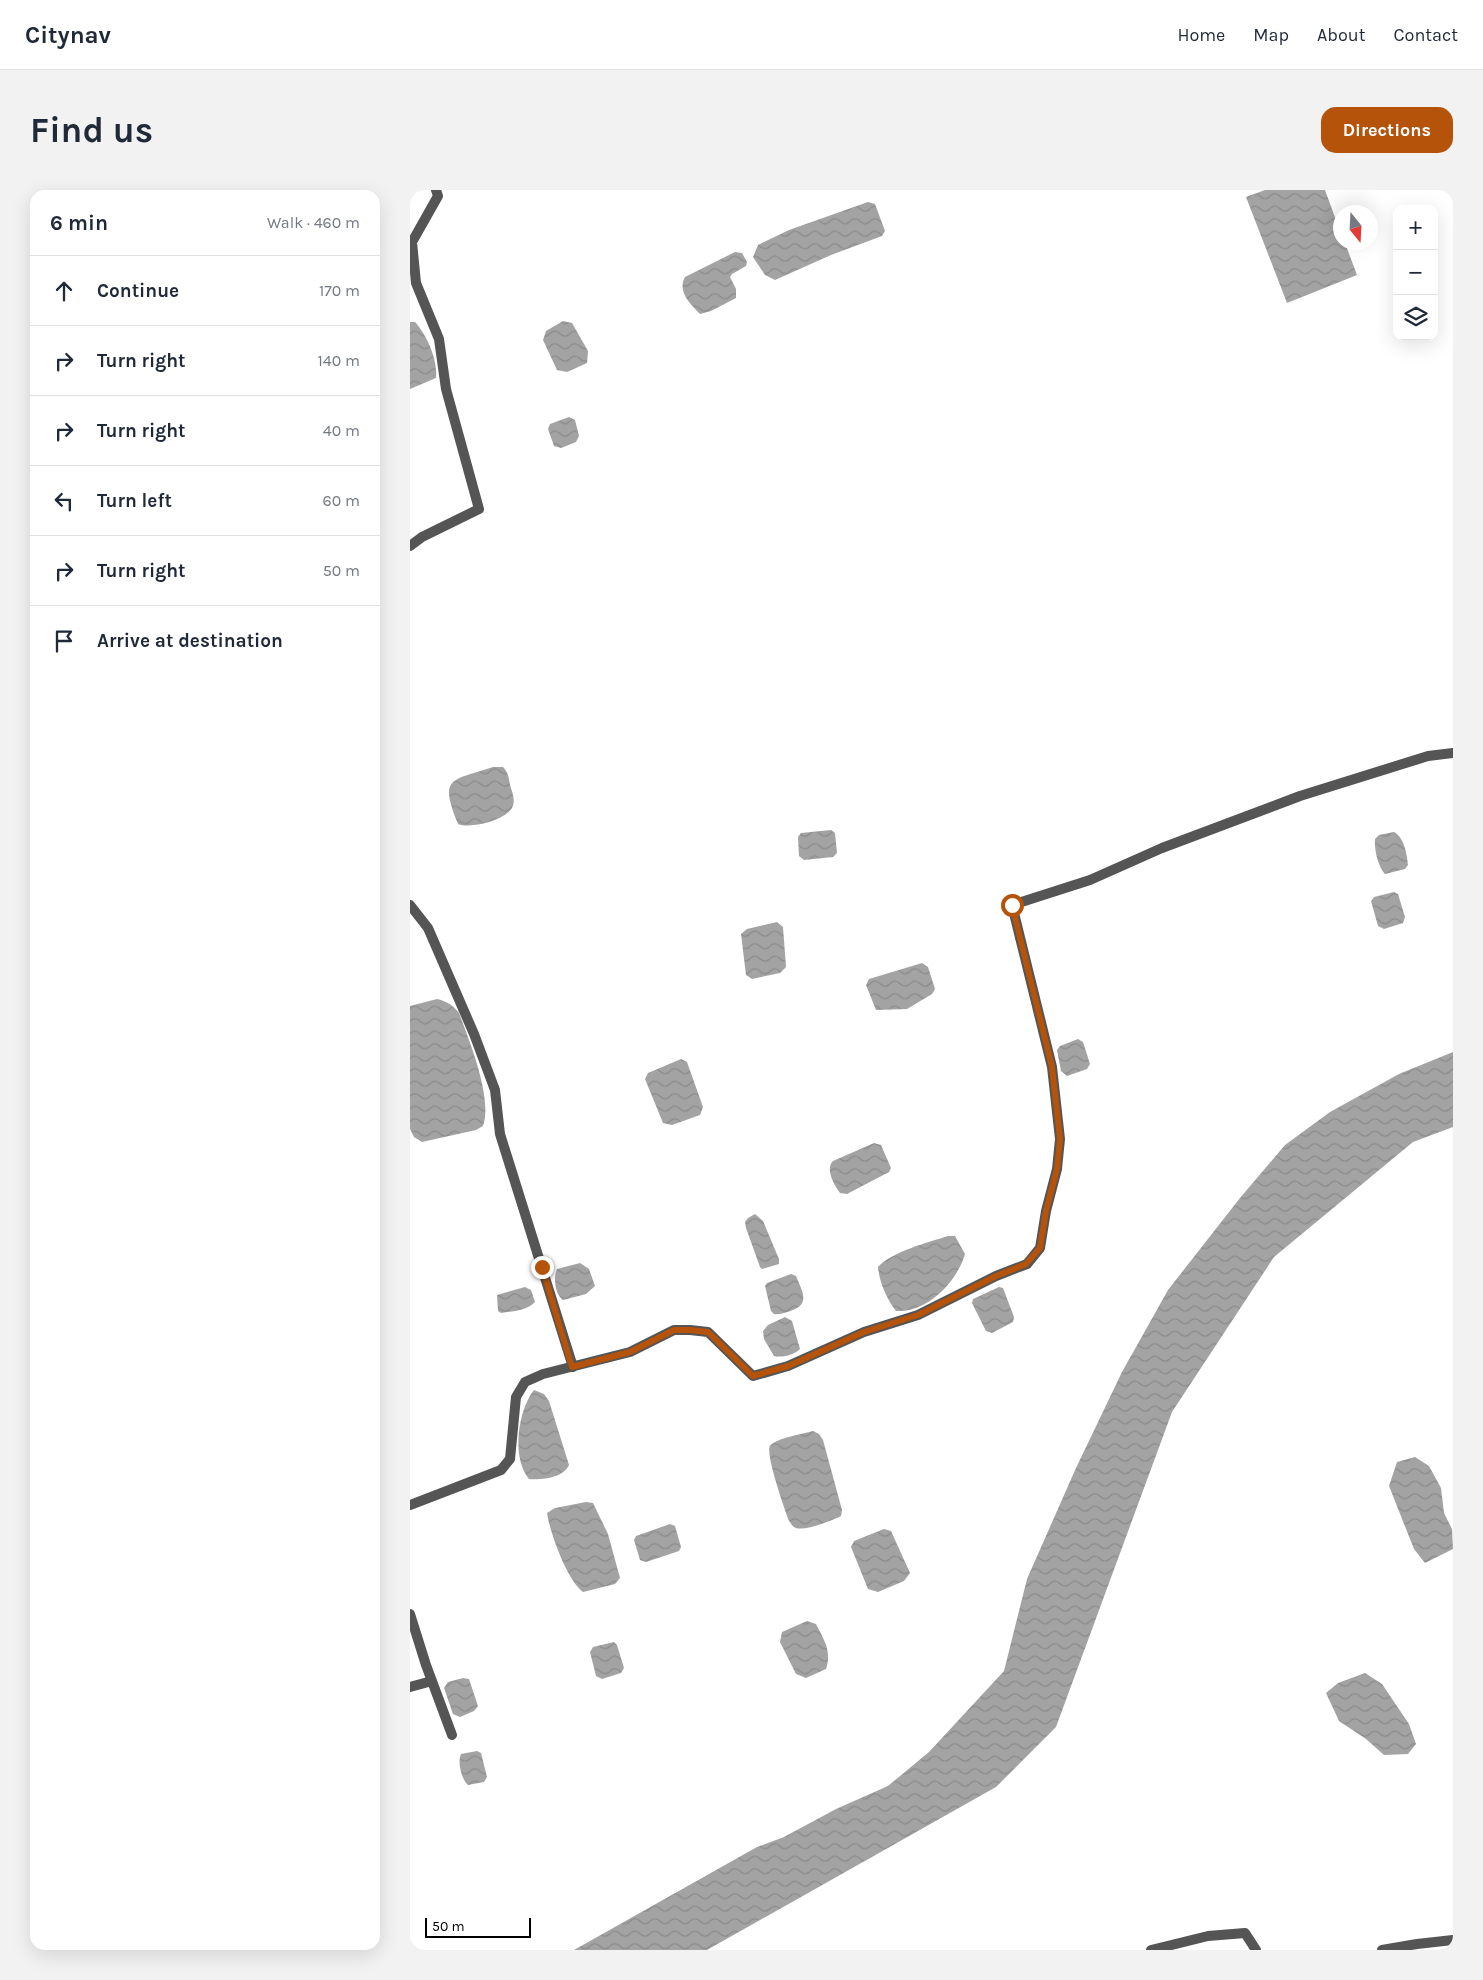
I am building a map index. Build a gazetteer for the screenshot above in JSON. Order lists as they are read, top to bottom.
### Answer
{
  "scale_bar": "50 m",
  "north": "bottom",
  "page": {
    "header": "Citynav",
    "nav": [
      "Home",
      "Map",
      "About",
      "Contact"
    ],
    "buttons": "Directions",
    "title": "Find us",
    "heading": ["6 min", "Walk · 460 m"],
    "map_buttons": ["+", "−"],
    "list": [
      ["Continue", "170 m"],
      ["Turn right", "140 m"],
      ["Turn right", "40 m"],
      ["Turn left", "60 m"],
      ["Turn right", "50 m"],
      "Arrive at destination"
    ],
    "scale": "50 m"
  }
}
